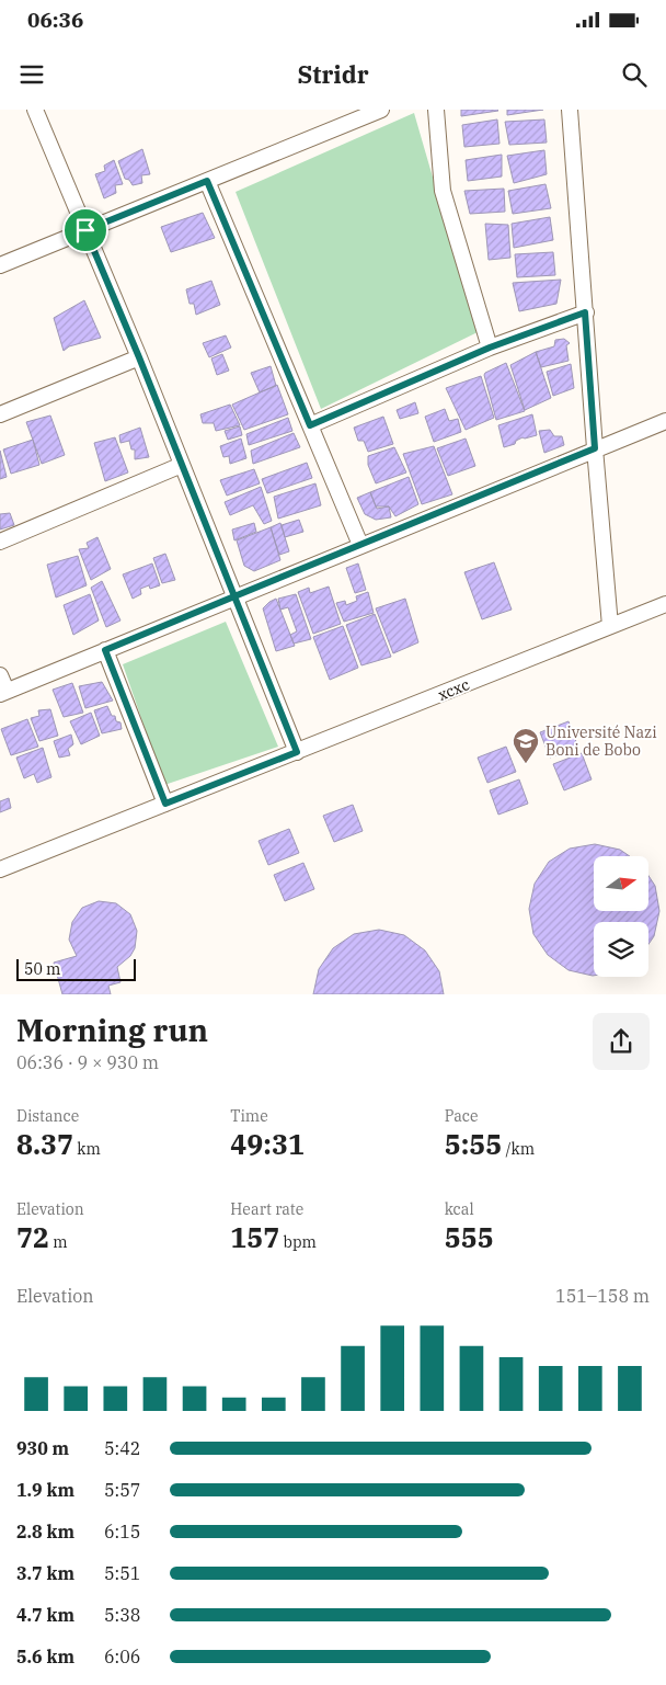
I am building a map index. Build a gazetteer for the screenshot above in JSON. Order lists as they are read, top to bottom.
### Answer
{
  "streets": {
    "street": ["xcxc"]
  },
  "places": {
    "school or university": ["Université Nazi Boni de Bobo"]
  },
  "scale_bar": "50 m",
  "north": "right",
  "page": {
    "status": "06:36",
    "header": "Stridr",
    "scale": "50 m",
    "heading": ["Morning run", "06:36 · 9 × 930 m"],
    "stats": [
      ["Distance", "8.37 km"],
      ["Time", "49:31"],
      ["Pace", "5:55 /km"],
      ["Elevation", "72 m"],
      ["Heart rate", "157 bpm"],
      ["kcal", "555"]
    ],
    "chart": ["Elevation", "151–158 m"],
    "list": [
      {
        "name": "930 m",
        "note": "5:42"
      },
      {
        "name": "1.9 km",
        "note": "5:57"
      },
      {
        "name": "2.8 km",
        "note": "6:15"
      },
      {
        "name": "3.7 km",
        "note": "5:51"
      },
      {
        "name": "4.7 km",
        "note": "5:38"
      },
      {
        "name": "5.6 km",
        "note": "6:06"
      }
    ]
  }
}
